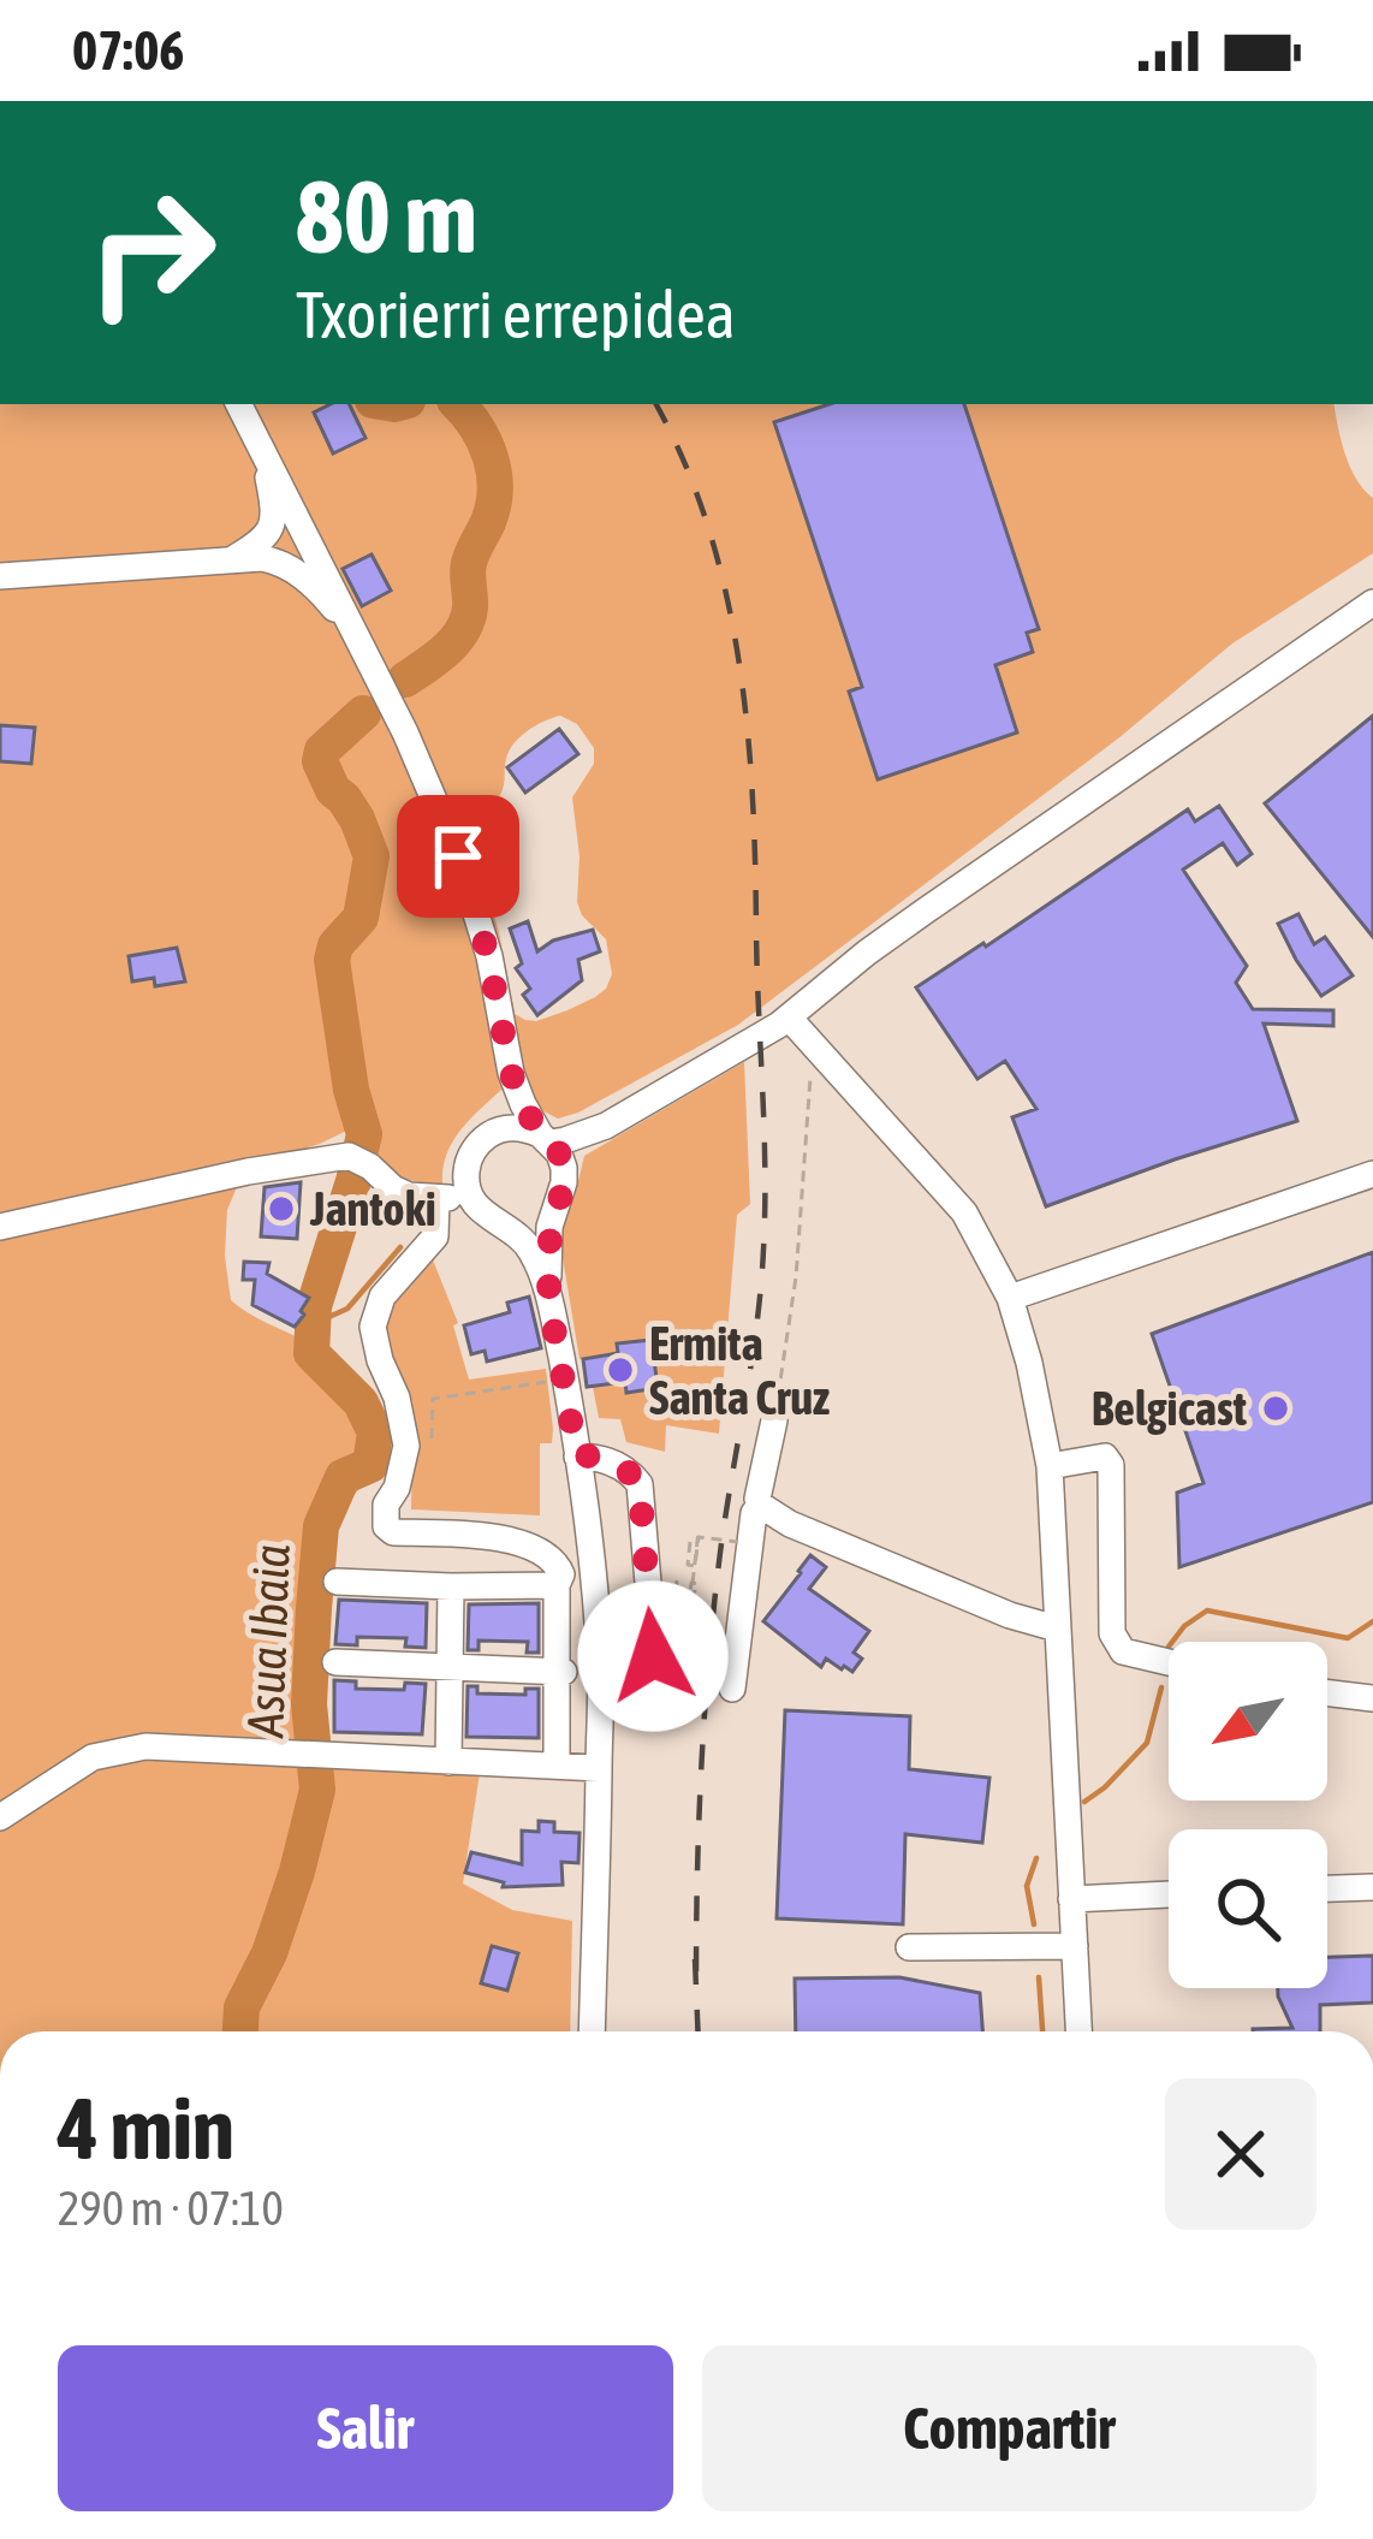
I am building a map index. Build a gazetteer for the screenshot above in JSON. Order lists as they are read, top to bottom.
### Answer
{
  "water": ["Asua Ibaia"],
  "places": ["Jantoki", "Ermita Santa Cruz", "Belgicast"],
  "north": "bottom left",
  "page": {
    "status": "07:06",
    "turn": ["80 m", "Txorierri errepidea"],
    "heading": ["4 min", "290 m · 07:10"],
    "buttons": ["Salir", "Compartir"]
  }
}
